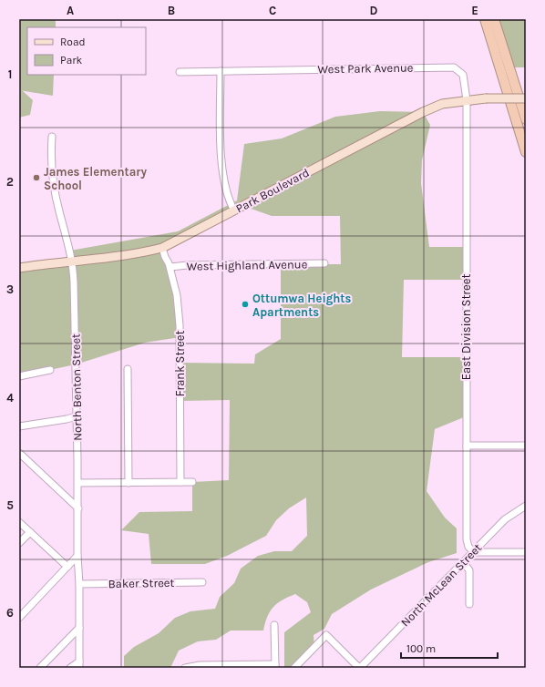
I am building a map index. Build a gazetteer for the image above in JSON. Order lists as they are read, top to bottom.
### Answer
{
  "streets": {
    "main road": ["Park Boulevard"],
    "street": [
      "West Park Avenue",
      "West Highland Avenue",
      "East Division Street",
      "Frank Street",
      "North Benton Street",
      "Baker Street",
      "North McLean Street"
    ]
  },
  "crossings": [
    ["West Park Avenue", "Park Boulevard"],
    ["West Park Avenue", "East Division Street"],
    ["Park Boulevard", "East Division Street"],
    ["Park Boulevard", "Frank Street"],
    ["Park Boulevard", "North Benton Street"],
    ["West Highland Avenue", "Frank Street"],
    ["East Division Street", "North McLean Street"],
    ["North Benton Street", "Baker Street"]
  ],
  "places": ["James Elementary School", "Ottumwa Heights Apartments"],
  "legend": ["Road", "Park"],
  "scale_bar": "100 m",
  "grid": {
    "columns": [
      "A",
      "B",
      "C",
      "D",
      "E"
    ],
    "rows": [
      "1",
      "2",
      "3",
      "4",
      "5",
      "6"
    ]
  }
}
